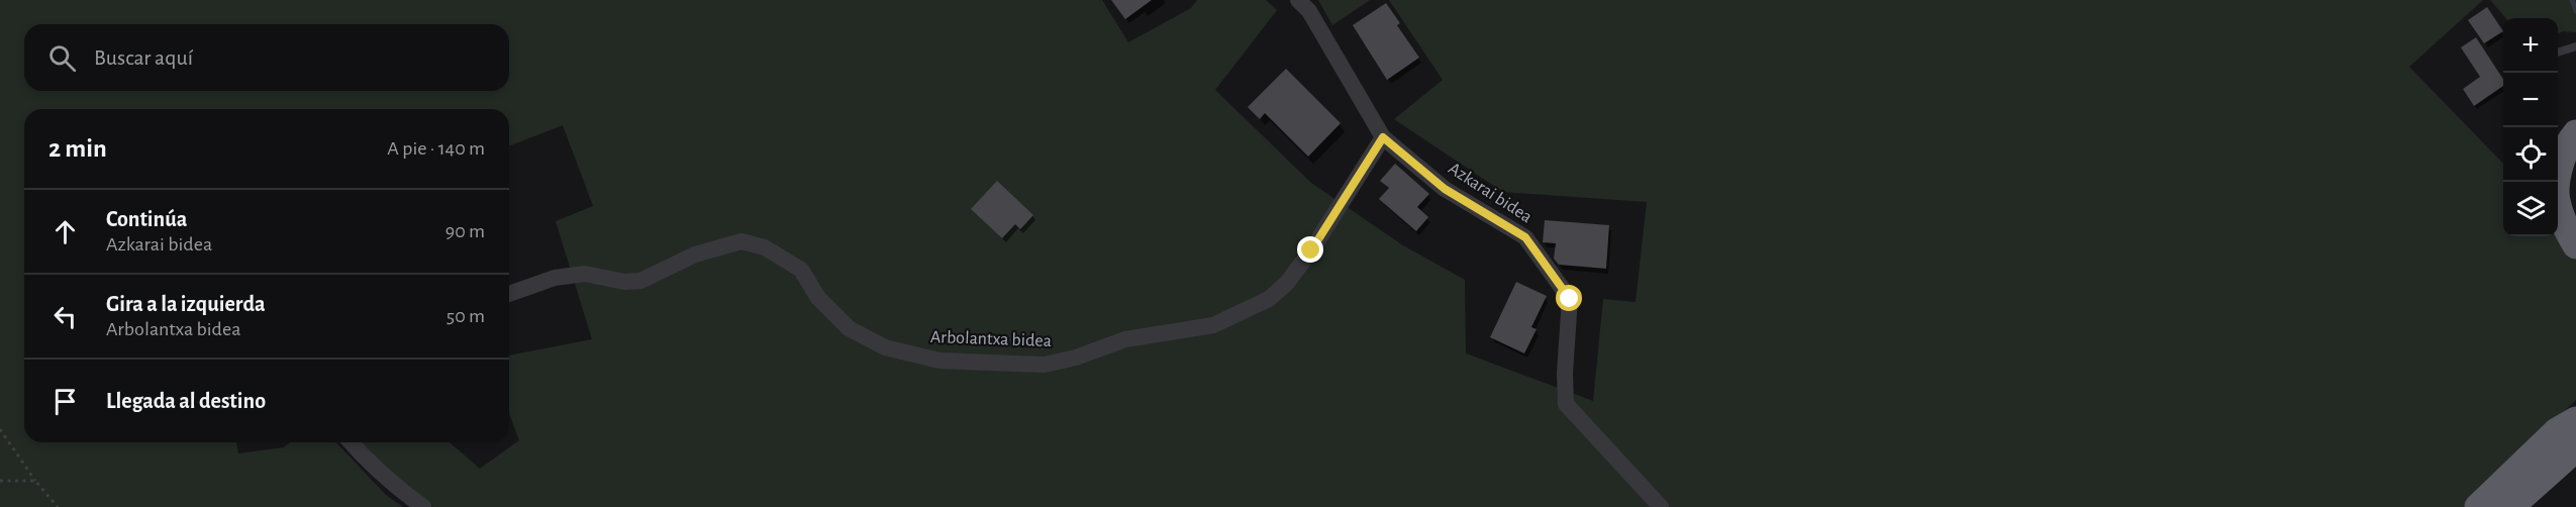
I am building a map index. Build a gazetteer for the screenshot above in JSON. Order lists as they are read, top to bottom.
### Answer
{
  "streets": {
    "street": ["Azkarai bidea", "Arbolantxa bidea"]
  },
  "crossings": [
    ["Azkarai bidea", "Arbolantxa bidea"]
  ],
  "page": {
    "map_buttons": ["+", "−"],
    "search": "Buscar aquí",
    "heading": ["2 min", "A pie · 140 m"],
    "list": [
      ["Continúa", "Azkarai bidea", "90 m"],
      ["Gira a la izquierda", "Arbolantxa bidea", "50 m"],
      "Llegada al destino"
    ]
  }
}
